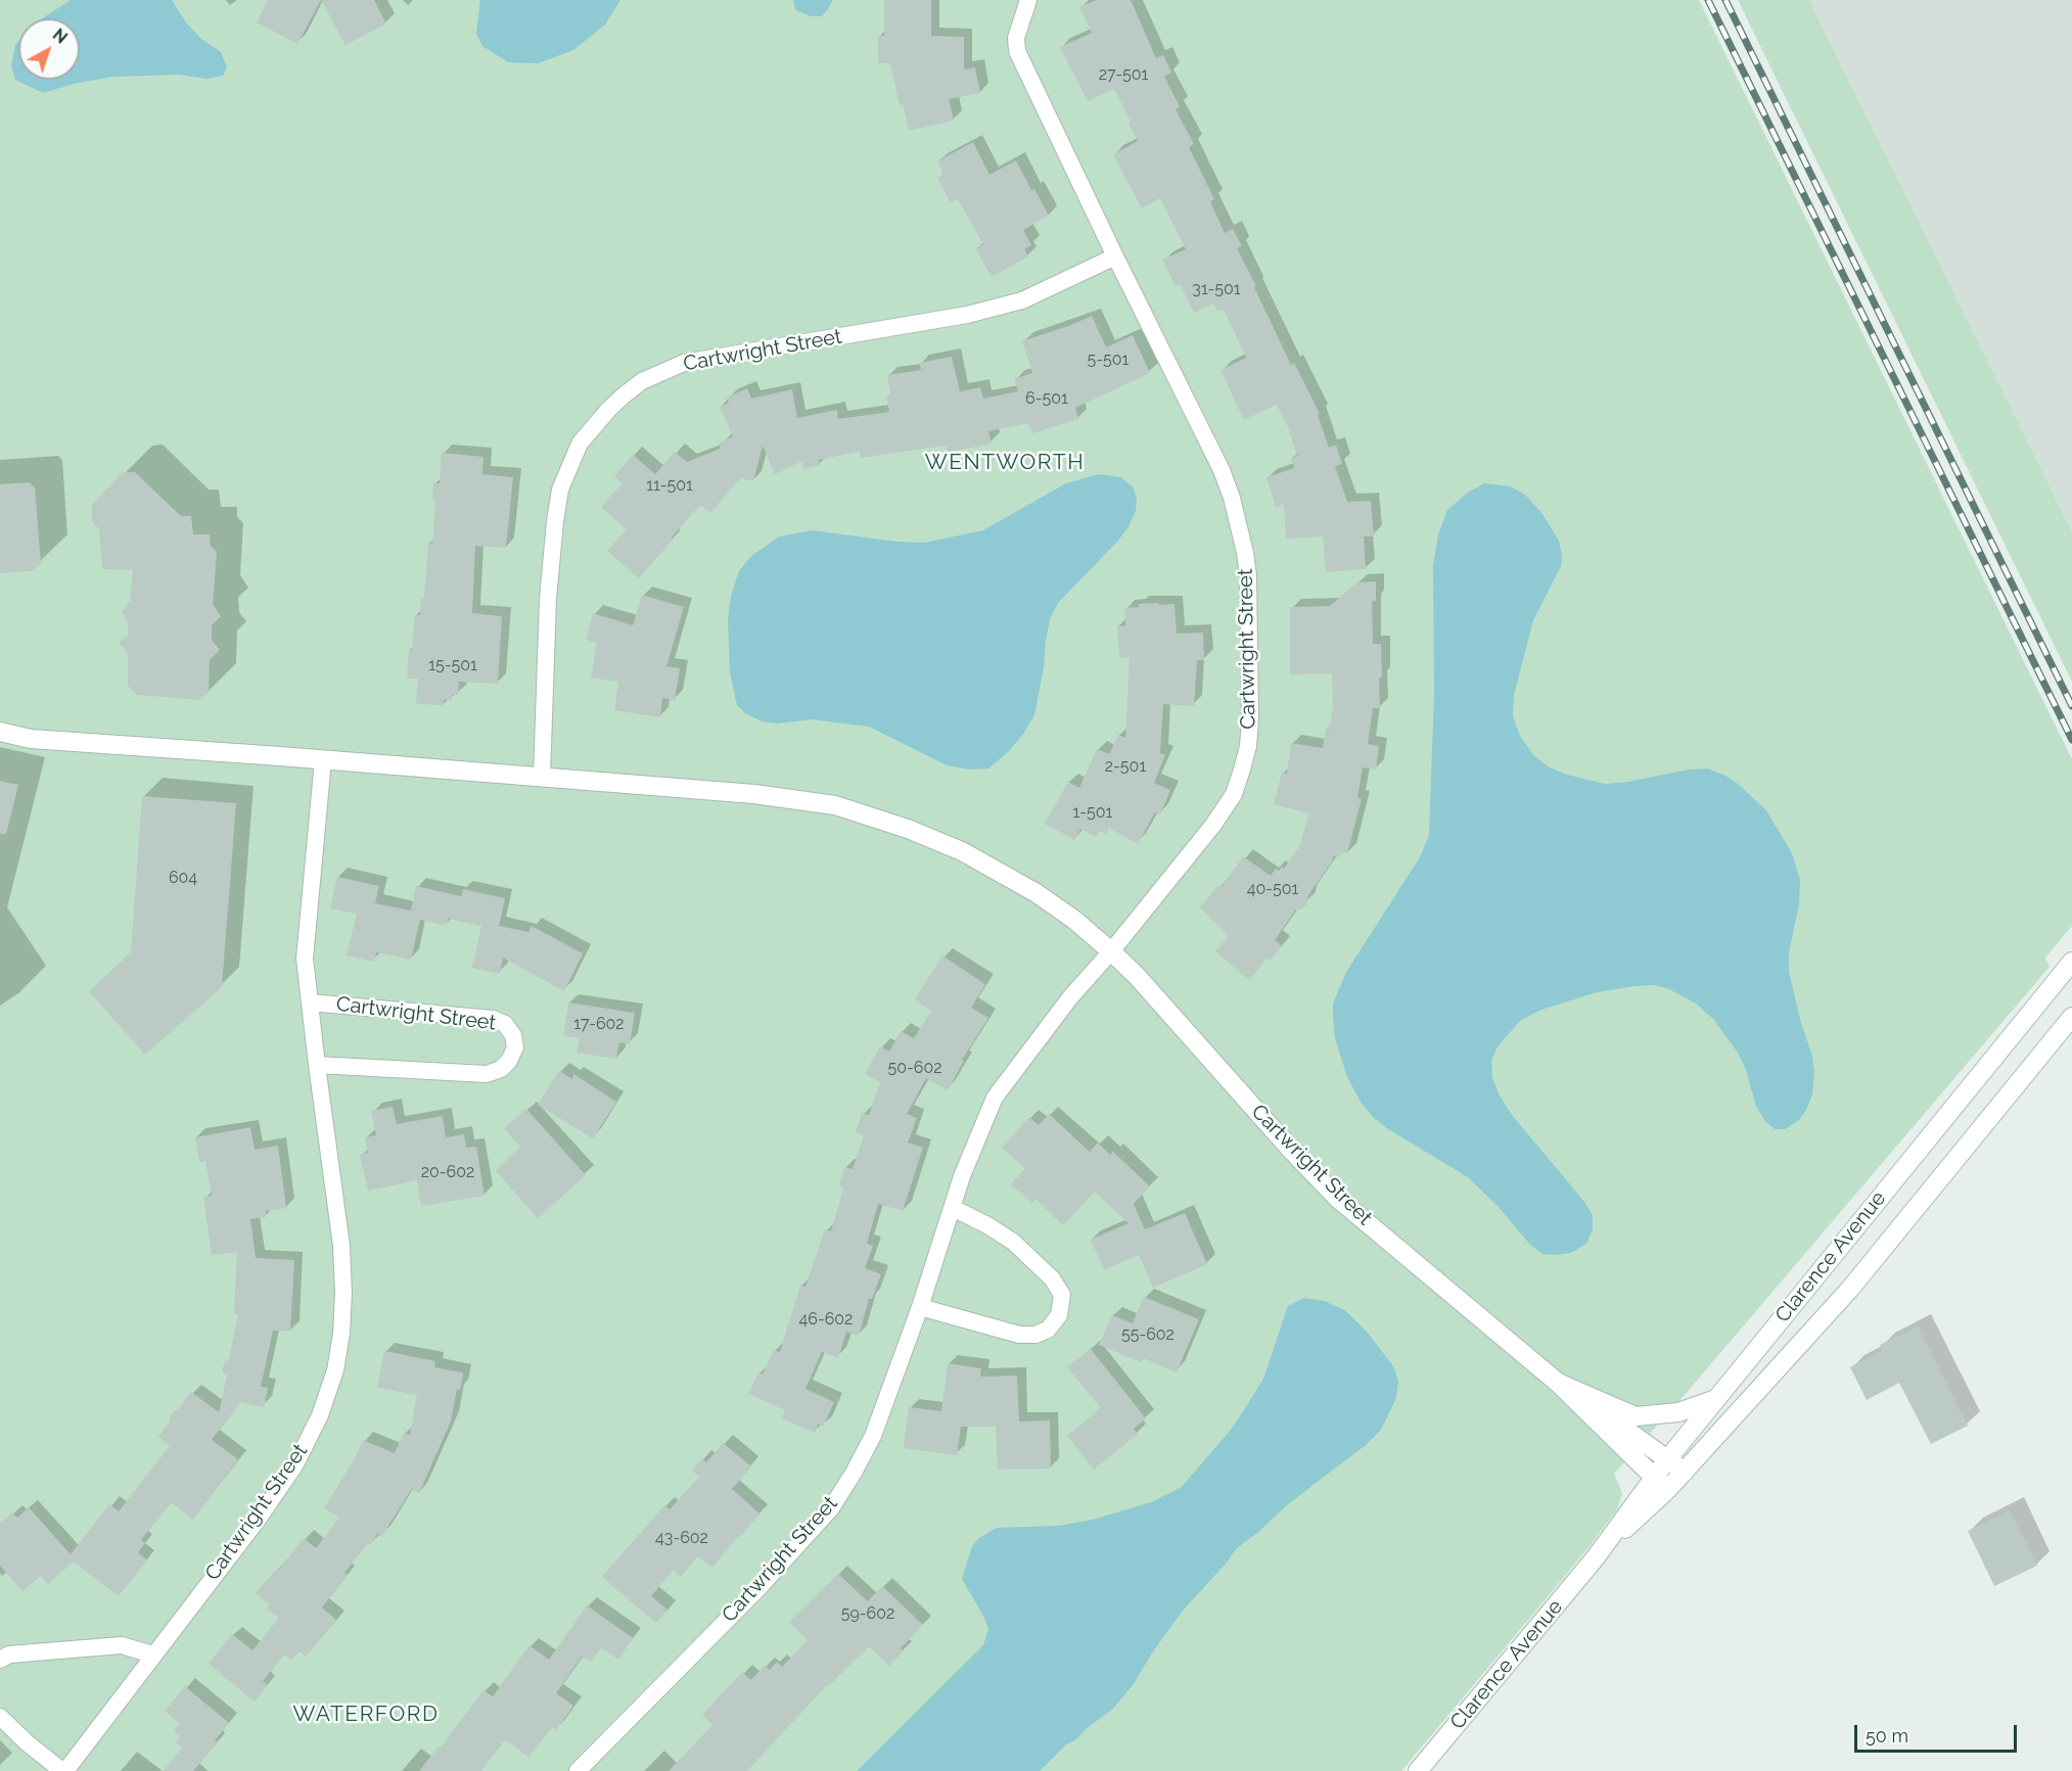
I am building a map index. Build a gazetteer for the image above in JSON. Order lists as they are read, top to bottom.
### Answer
{
  "streets": {
    "street": ["Cartwright Street", "Clarence Avenue"]
  },
  "crossings": [
    ["Cartwright Street", "Clarence Avenue"]
  ],
  "districts": ["WENTWORTH", "WATERFORD"],
  "house_numbers": [
    "27-501",
    "31-501",
    "5-501",
    "6-501",
    "11-501",
    "15-501",
    "2-501",
    "1-501",
    "604",
    "40-501",
    "17-602",
    "50-602",
    "20-602",
    "46-602",
    "55-602",
    "43-602",
    "59-602"
  ],
  "scale_bar": "50 m",
  "north": "top right"
}
